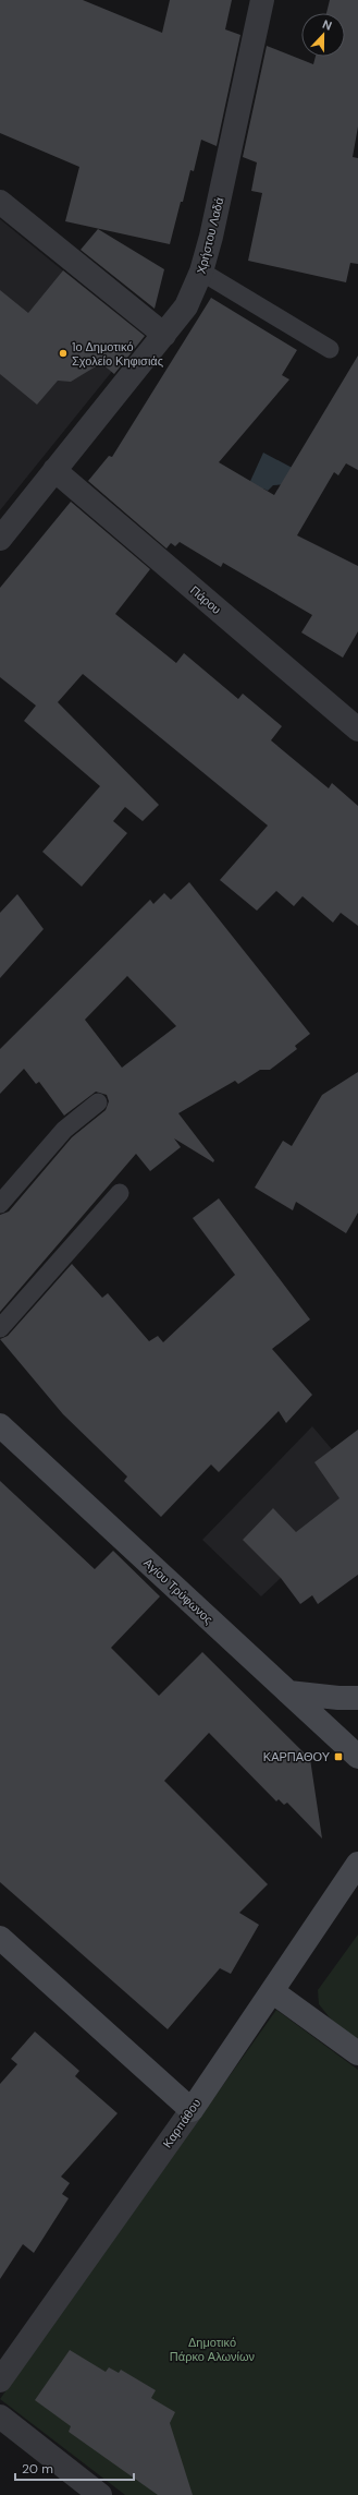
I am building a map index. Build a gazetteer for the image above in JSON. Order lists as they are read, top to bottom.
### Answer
{
  "streets": {
    "main road": ["Αγίου Τρύφωνος", "Καρπάθου"],
    "street": ["Χρήστου Λαδά", "Πάρου"]
  },
  "crossings": [
    ["Χρήστου Λαδά", "Πάρου"]
  ],
  "parks": ["Δημοτικό Πάρκο Αλωνίων"],
  "places": {
    "other": ["1ο Δημοτικό Σχολείο Κηφισιάς"],
    "transit": ["ΚΑΡΠΑΘΟΥ"]
  },
  "scale_bar": "20 m",
  "north": "top"
}
